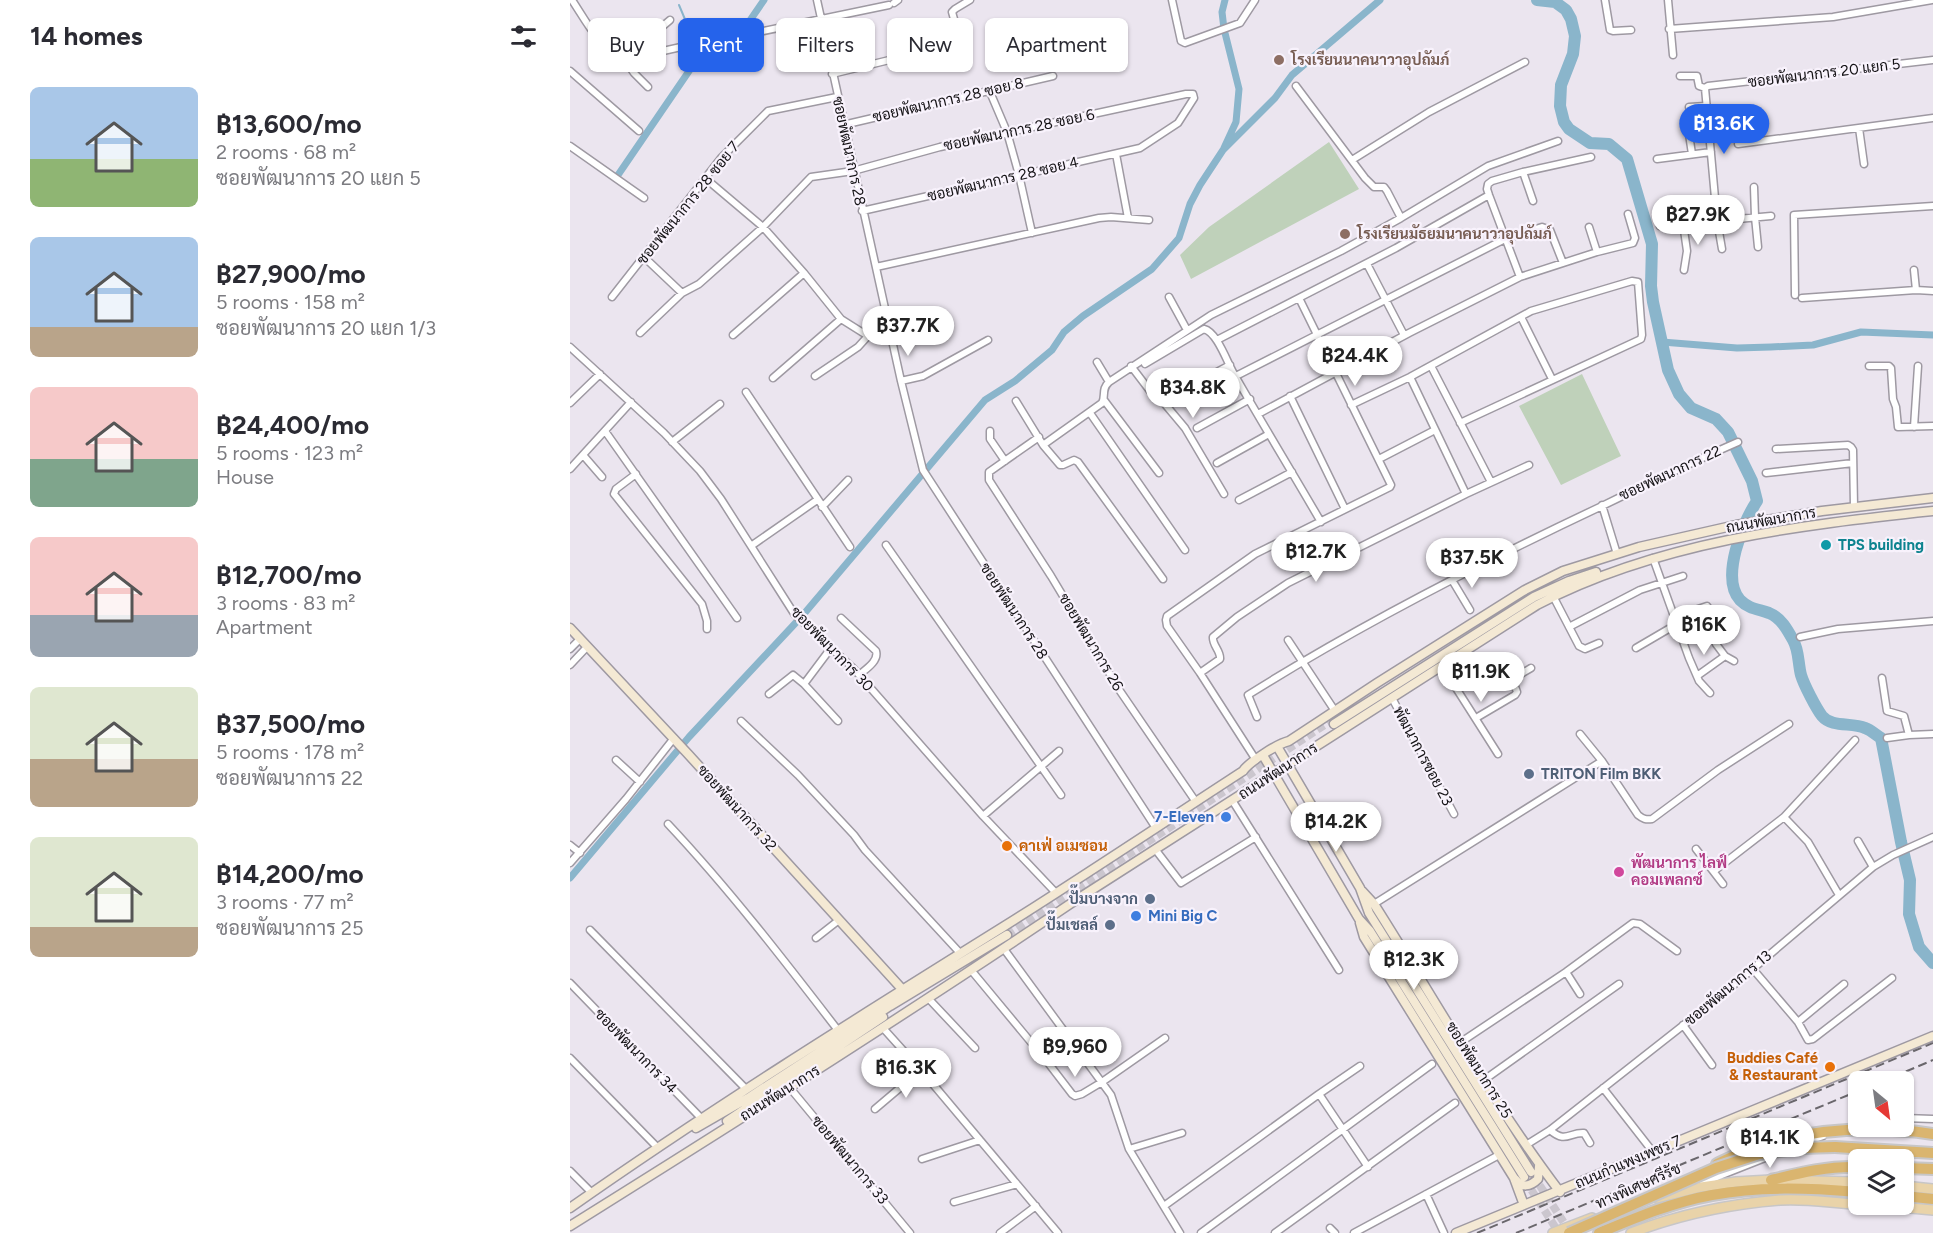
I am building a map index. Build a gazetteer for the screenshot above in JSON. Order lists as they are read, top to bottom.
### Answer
{
  "streets": {
    "highway": ["ทางพิเศษศรีรัช"],
    "main road": [
      "ถนนพัฒนาการ",
      "ซอยพัฒนาการ 32",
      "ซอยพัฒนาการ 25",
      "ถนนกำแพงเพชร 7"
    ],
    "street": [
      "ซอยพัฒนาการ 20 แยก 5",
      "ซอยพัฒนาการ 28 ซอย 8",
      "ซอยพัฒนาการ 28 ซอย 6",
      "ซอยพัฒนาการ 28",
      "ซอยพัฒนาการ 28 ซอย 4",
      "ซอยพัฒนาการ 28 ซอย 7",
      "ซอยพัฒนาการ 22",
      "ซอยพัฒนาการ 26",
      "ซอยพัฒนาการ 30",
      "พัฒนาการซอย 23",
      "ซอยพัฒนาการ 13",
      "ซอยพัฒนาการ 34",
      "ซอยพัฒนาการ 33"
    ]
  },
  "crossings": [
    ["ซอยพัฒนาการ 28 ซอย 8", "ซอยพัฒนาการ 28"],
    ["ซอยพัฒนาการ 28 ซอย 6", "ซอยพัฒนาการ 28"],
    ["ซอยพัฒนาการ 28 ซอย 6", "ซอยพัฒนาการ 28 ซอย 4"],
    ["ซอยพัฒนาการ 28", "ซอยพัฒนาการ 28 ซอย 4"],
    ["ซอยพัฒนาการ 28", "ซอยพัฒนาการ 28 ซอย 7"],
    ["ซอยพัฒนาการ 28", "ถนนพัฒนาการ"],
    ["ซอยพัฒนาการ 22", "ถนนพัฒนาการ"],
    ["ถนนพัฒนาการ", "ซอยพัฒนาการ 26"],
    ["ถนนพัฒนาการ", "ซอยพัฒนาการ 30"],
    ["ถนนพัฒนาการ", "พัฒนาการซอย 23"],
    ["ถนนพัฒนาการ", "ซอยพัฒนาการ 32"],
    ["ถนนพัฒนาการ", "ซอยพัฒนาการ 34"],
    ["ถนนพัฒนาการ", "ซอยพัฒนาการ 25"],
    ["ถนนพัฒนาการ", "ซอยพัฒนาการ 33"],
    ["ซอยพัฒนาการ 13", "ซอยพัฒนาการ 25"],
    ["ซอยพัฒนาการ 25", "ถนนกำแพงเพชร 7"]
  ],
  "places": [
    "โรงเรียนนาคนาวาอุปถัมภ์",
    "โรงเรียนมัธยมนาคนาวาอุปถัมภ์",
    "TPS building",
    "TRITON Film BKK",
    "7-Eleven",
    "คาเฟ่ อเมซอน",
    "พัฒนาการ ไลฟ์ คอมเพลกซ์",
    "ปั๊มบางจาก",
    "Mini Big C",
    "ปั๊มเชลล์",
    "Buddies Café & Restaurant"
  ],
  "north": "bottom right",
  "page": {
    "heading": "14 homes",
    "chip": [
      "Buy",
      "Rent",
      "Filters",
      "New",
      "Apartment"
    ],
    "list": [
      {
        "name": "฿13,600/mo",
        "note": "2 rooms · 68 m² · ซอยพัฒนาการ 20 แยก 5"
      },
      {
        "name": "฿27,900/mo",
        "note": "5 rooms · 158 m² · ซอยพัฒนาการ 20 แยก 1/3"
      },
      {
        "name": "฿24,400/mo",
        "note": "5 rooms · 123 m² · House"
      },
      {
        "name": "฿12,700/mo",
        "note": "3 rooms · 83 m² · Apartment"
      },
      {
        "name": "฿37,500/mo",
        "note": "5 rooms · 178 m² · ซอยพัฒนาการ 22"
      },
      {
        "name": "฿14,200/mo",
        "note": "3 rooms · 77 m² · ซอยพัฒนาการ 25"
      }
    ],
    "price": [
      "฿13.6K",
      "฿27.9K",
      "฿37.7K",
      "฿24.4K",
      "฿34.8K",
      "฿12.7K",
      "฿37.5K",
      "฿16K",
      "฿11.9K",
      "฿14.2K",
      "฿12.3K",
      "฿9,960",
      "฿16.3K",
      "฿14.1K"
    ]
  }
}
